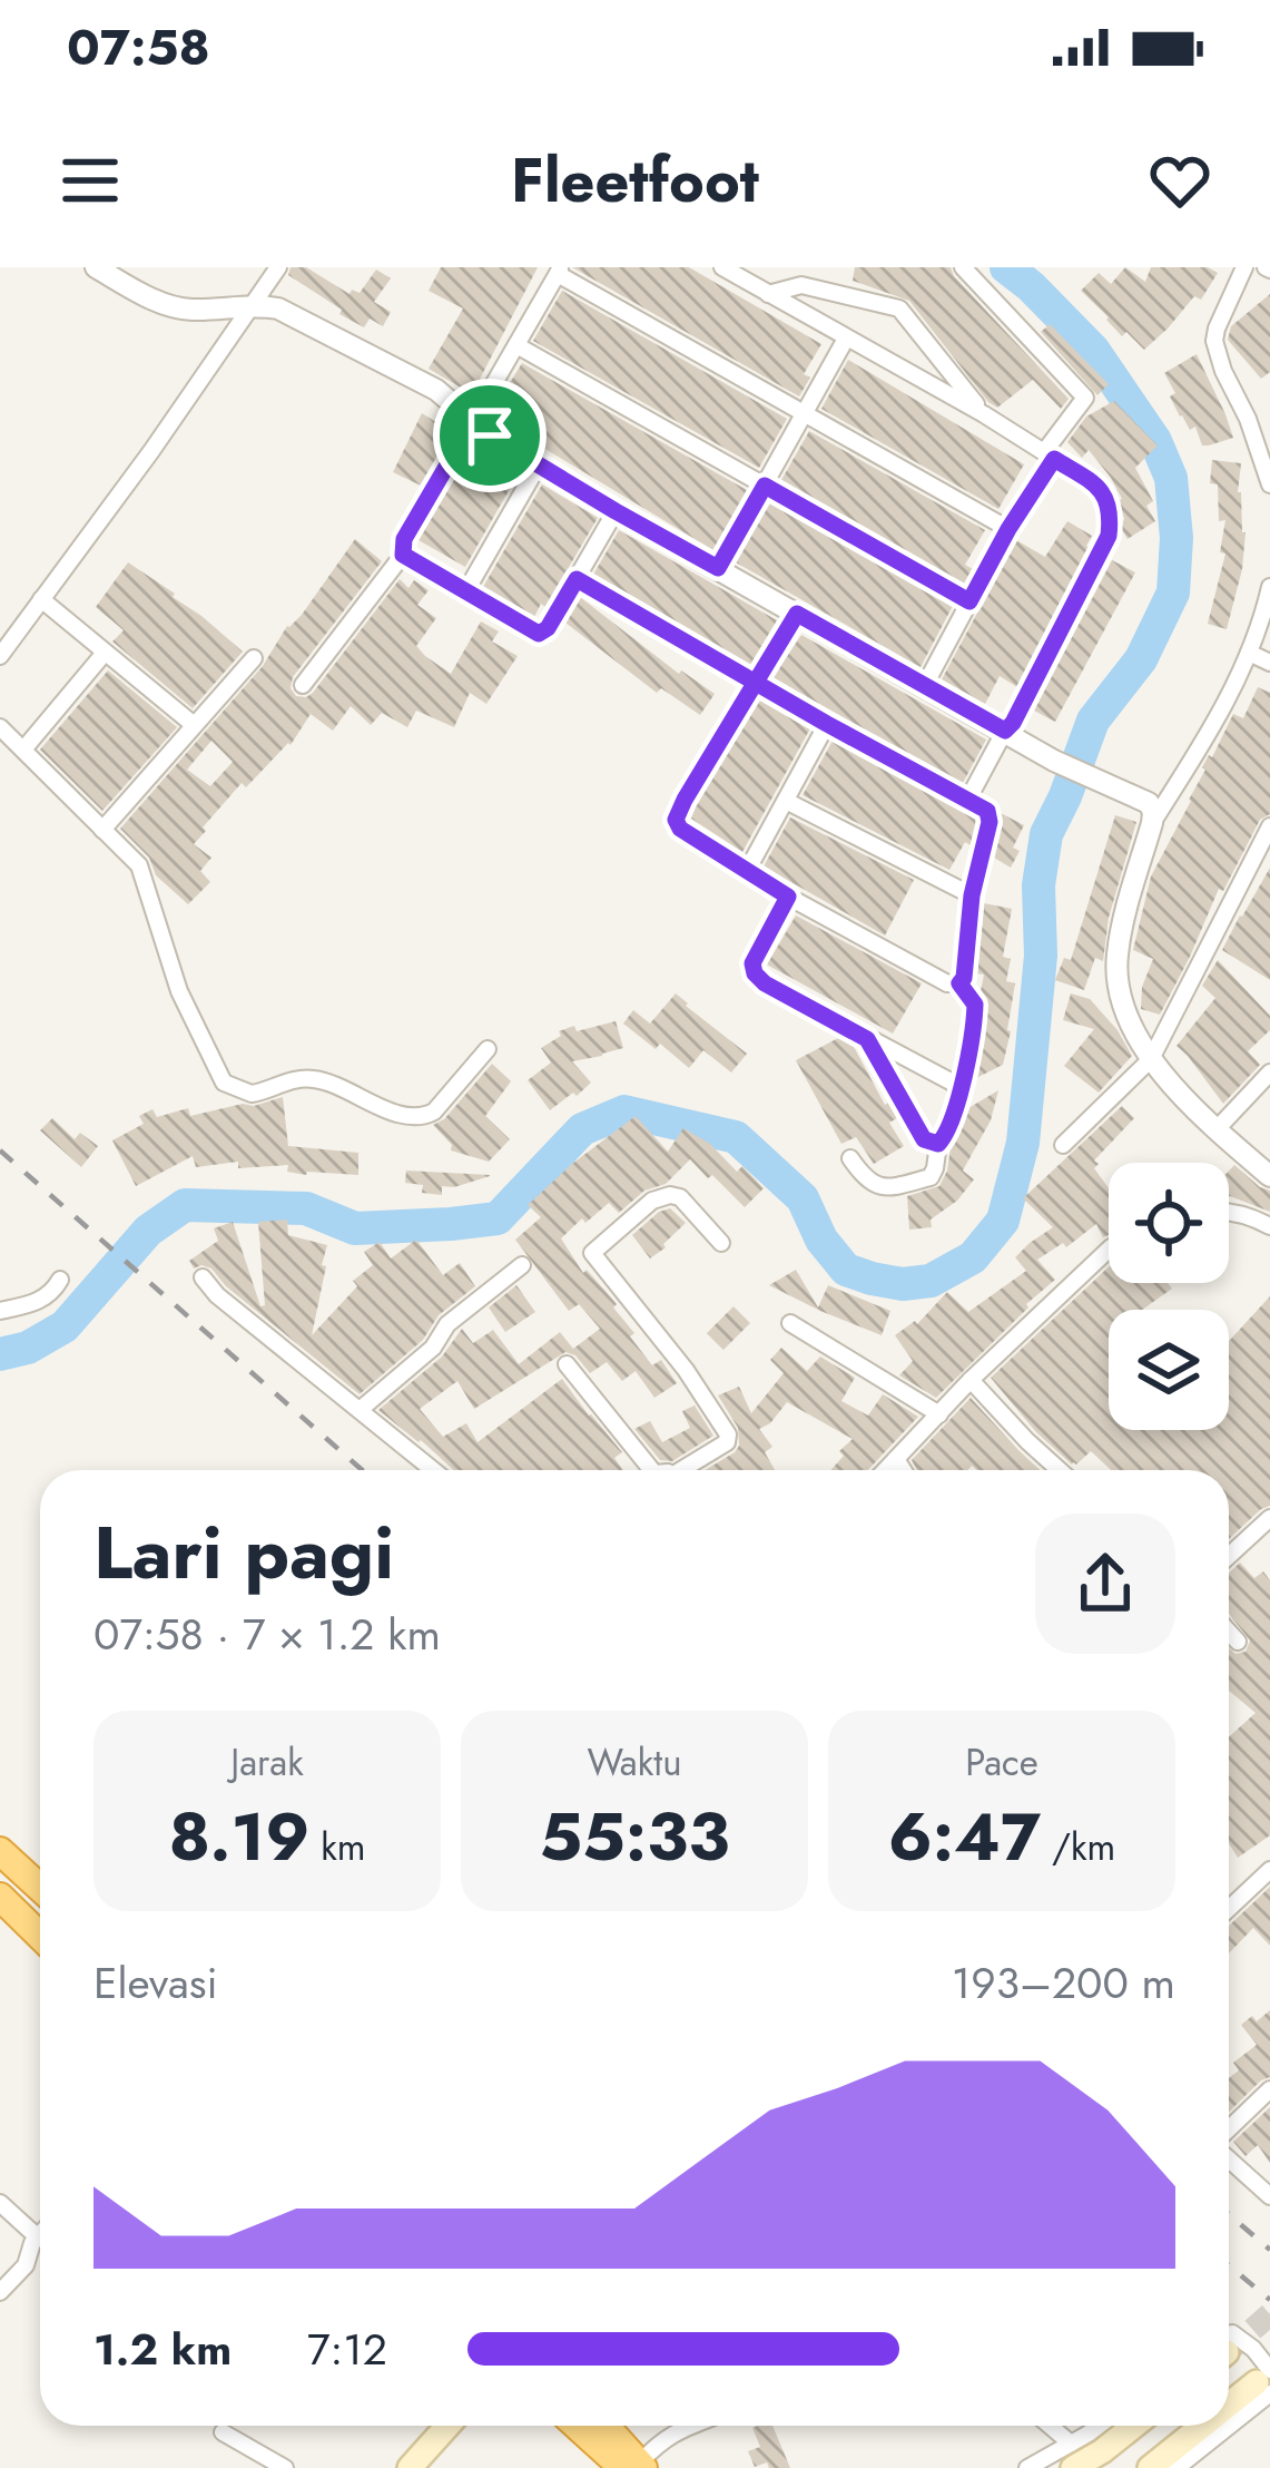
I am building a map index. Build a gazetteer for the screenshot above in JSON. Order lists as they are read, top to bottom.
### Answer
{
  "page": {
    "status": "07:58",
    "header": "Fleetfoot",
    "heading": ["Lari pagi", "07:58 · 7 × 1.2 km"],
    "stats": [
      ["Jarak", "8.19 km"],
      ["Waktu", "55:33"],
      ["Pace", "6:47 /km"]
    ],
    "chart": ["Elevasi", "193–200 m"],
    "list": [
      {
        "name": "1.2 km",
        "note": "7:12"
      }
    ]
  }
}
